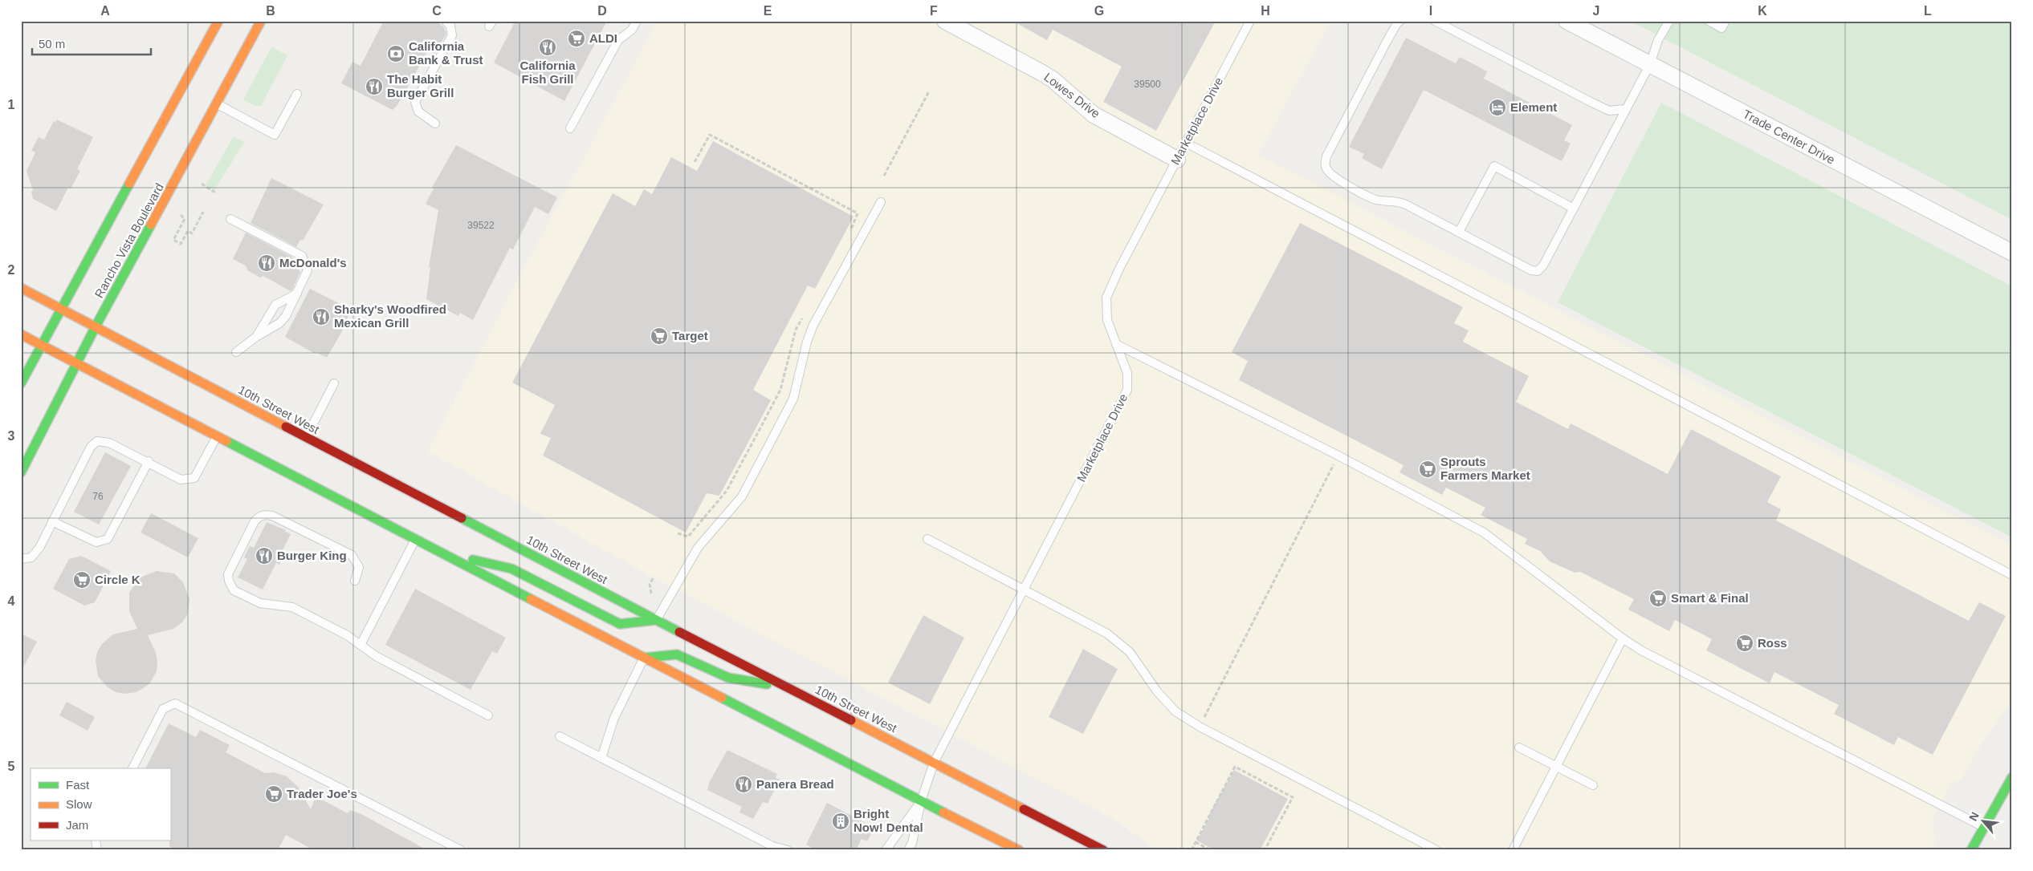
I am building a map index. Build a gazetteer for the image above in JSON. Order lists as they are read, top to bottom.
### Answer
{
  "streets": {
    "main road": ["Rancho Vista Boulevard", "10th Street West"],
    "street": ["Lowes Drive", "Trade Center Drive"],
    "lane": ["Marketplace Drive"]
  },
  "crossings": [
    ["Lowes Drive", "Marketplace Drive"],
    ["Marketplace Drive", "10th Street West"],
    ["Rancho Vista Boulevard", "10th Street West"]
  ],
  "places": {
    "supermarket": [
      "ALDI",
      "Target",
      "Sprouts Farmers Market",
      "Circle K",
      "Smart & Final",
      "Ross",
      "Trader Joe's"
    ],
    "restaurant": [
      "California Fish Grill",
      "The Habit Burger Grill",
      "McDonald's",
      "Sharky's Woodfired Mexican Grill",
      "Burger King",
      "Panera Bread"
    ],
    "bank": ["California Bank & Trust"],
    "hotel": ["Element"],
    "building": ["Bright Now! Dental"]
  },
  "house_numbers": ["39500", "39522", "76"],
  "legend": ["Fast", "Slow", "Jam"],
  "scale_bar": "50 m",
  "north": "top left",
  "grid": {
    "columns": [
      "A",
      "B",
      "C",
      "D",
      "E",
      "F",
      "G",
      "H",
      "I",
      "J",
      "K",
      "L"
    ],
    "rows": [
      "1",
      "2",
      "3",
      "4",
      "5"
    ]
  }
}
